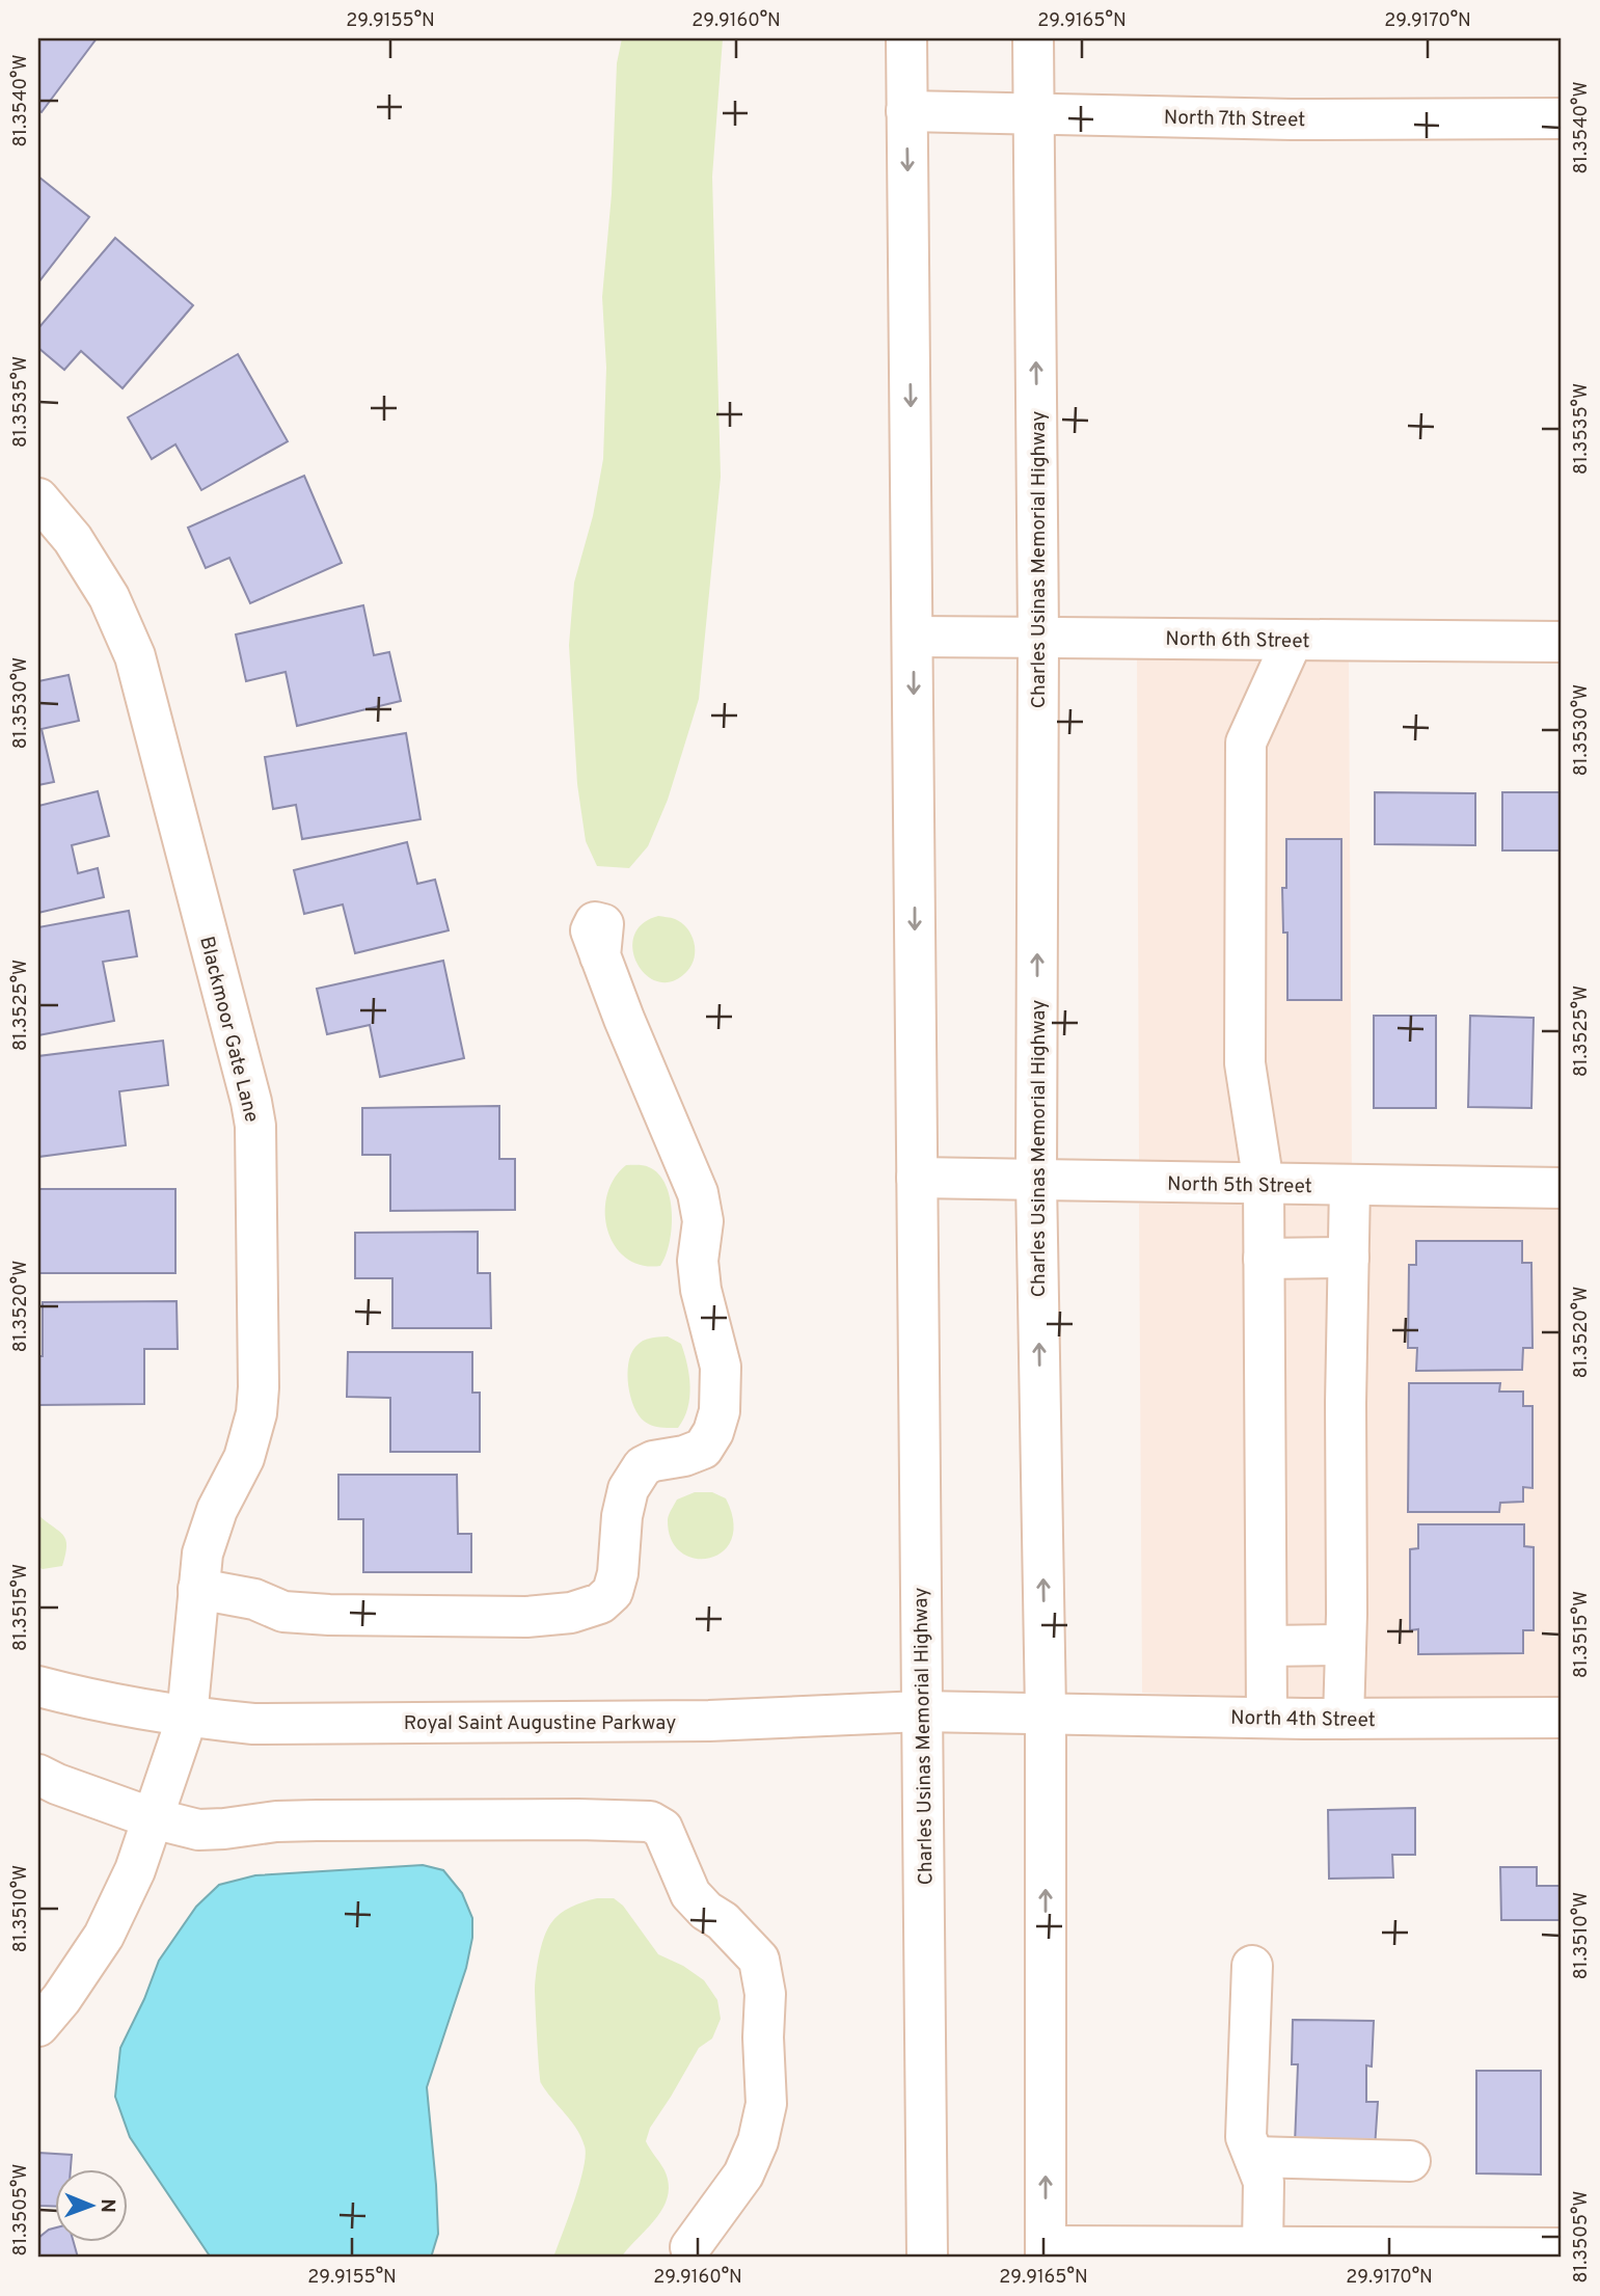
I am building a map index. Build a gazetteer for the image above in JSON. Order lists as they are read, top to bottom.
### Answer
{
  "streets": {
    "main road": [
      "North 7th Street",
      "Charles Usinas Memorial Highway",
      "North 6th Street",
      "Blackmoor Gate Lane",
      "North 5th Street",
      "North 4th Street",
      "Royal Saint Augustine Parkway"
    ]
  },
  "crossings": [
    ["North 7th Street", "Charles Usinas Memorial Highway"],
    ["Charles Usinas Memorial Highway", "North 6th Street"],
    ["Charles Usinas Memorial Highway", "North 5th Street"],
    ["Charles Usinas Memorial Highway", "North 4th Street"],
    ["Charles Usinas Memorial Highway", "Royal Saint Augustine Parkway"],
    ["Blackmoor Gate Lane", "Royal Saint Augustine Parkway"],
    ["North 4th Street", "Royal Saint Augustine Parkway"]
  ],
  "north": "right",
  "coordinates": [
    "29.9155°N",
    "29.9160°N",
    "29.9165°N",
    "29.9170°N",
    "81.3540°W",
    "81.3535°W",
    "81.3530°W",
    "81.3525°W",
    "81.3520°W",
    "81.3515°W",
    "81.3510°W",
    "81.3505°W"
  ]
}
